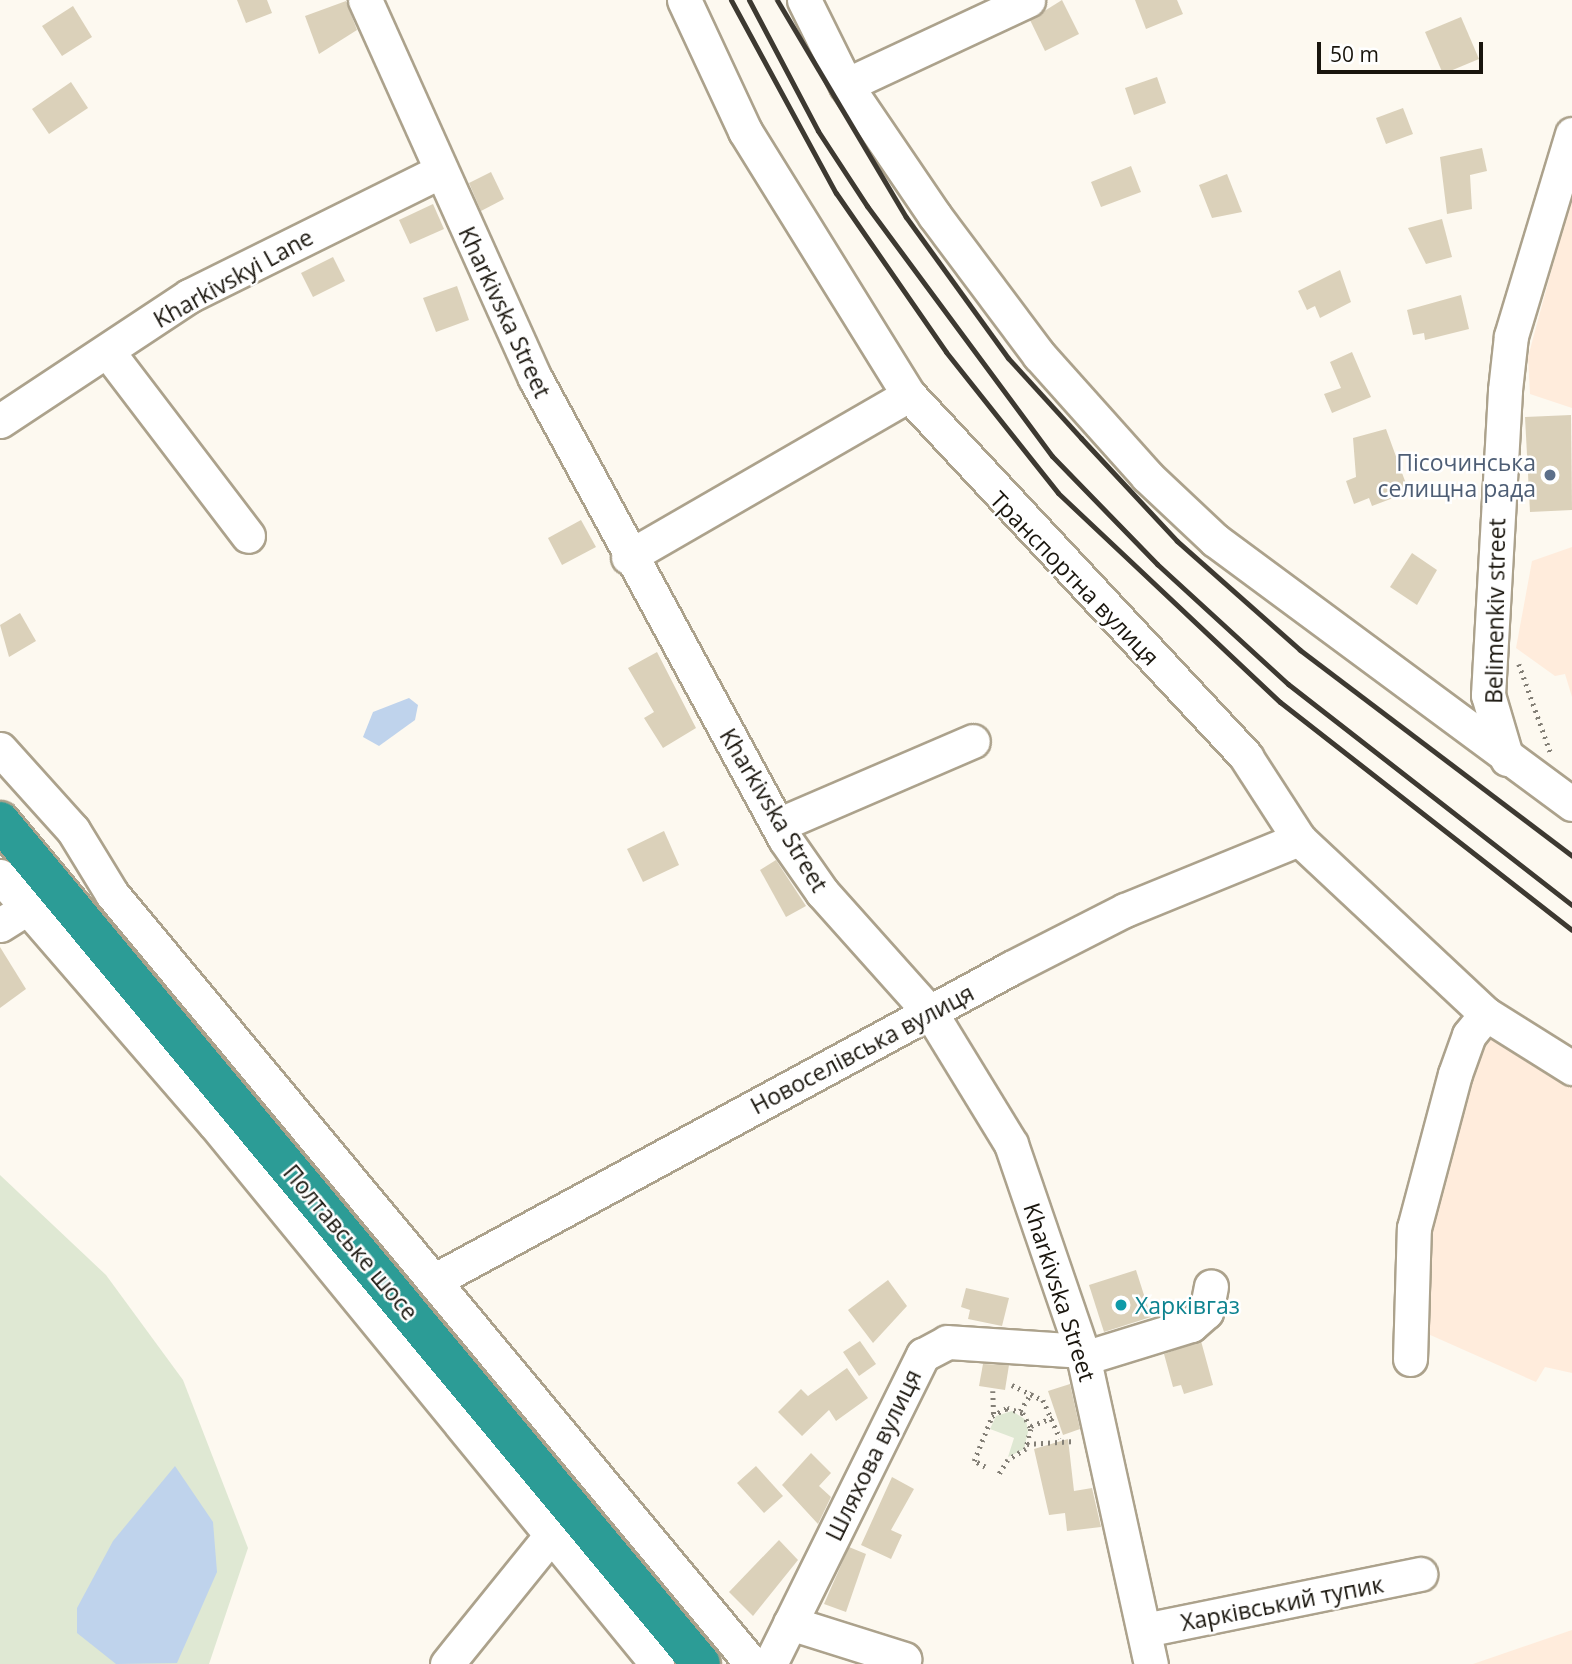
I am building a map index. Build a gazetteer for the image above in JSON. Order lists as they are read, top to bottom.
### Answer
{
  "streets": {
    "highway": ["Полтавське шосе"],
    "street": [
      "Kharkivskyi Lane",
      "Kharkivska Street",
      "Транспортна вулиця",
      "Belimenkiv street",
      "Новоселівська вулиця",
      "Шляхова вулиця",
      "Харківський тупик"
    ]
  },
  "crossings": [
    ["Kharkivskyi Lane", "Kharkivska Street"],
    ["Kharkivska Street", "Новоселівська вулиця"],
    ["Kharkivska Street", "Шляхова вулиця"],
    ["Kharkivska Street", "Харківський тупик"],
    ["Транспортна вулиця", "Новоселівська вулиця"]
  ],
  "places": ["Пісочинська селищна рада", "Харківгаз"],
  "scale_bar": "50 m"
}
